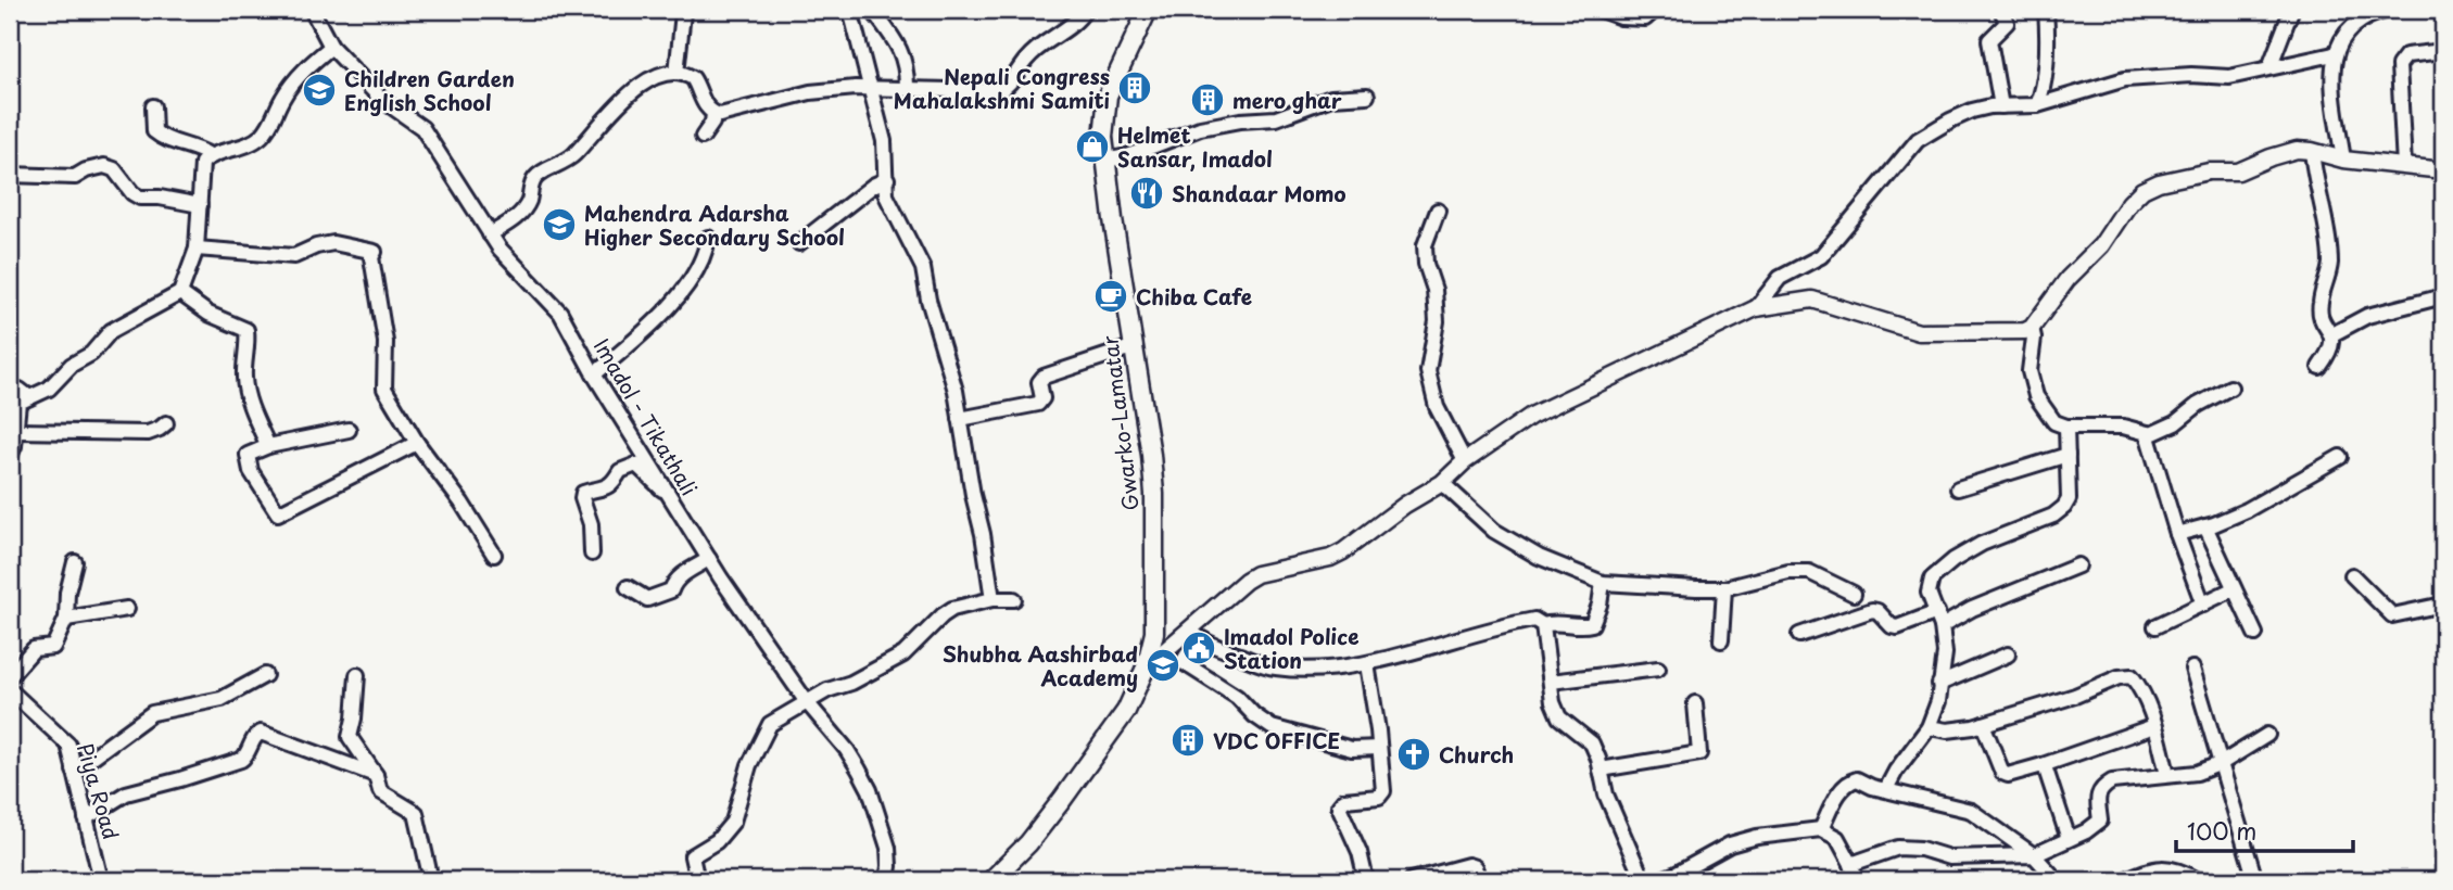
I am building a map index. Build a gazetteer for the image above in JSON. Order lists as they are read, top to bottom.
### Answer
{
  "streets": {
    "main road": ["Gwarko-Lamatar"],
    "street": ["Imadol - Tikathali", "Piya Road"]
  },
  "places": {
    "building": ["Nepali Congress Mahalakshmi Samiti", "mero ghar", "VDC OFFICE"],
    "school or university": ["Children Garden English School", "Mahendra Adarsha Higher Secondary School", "Shubha Aashirbad Academy"],
    "shop": ["Helmet Sansar, Imadol"],
    "restaurant": ["Shandaar Momo"],
    "cafe": ["Chiba Cafe"],
    "public building": ["Imadol Police Station"],
    "church": ["Church"]
  },
  "scale_bar": "100 m"
}
